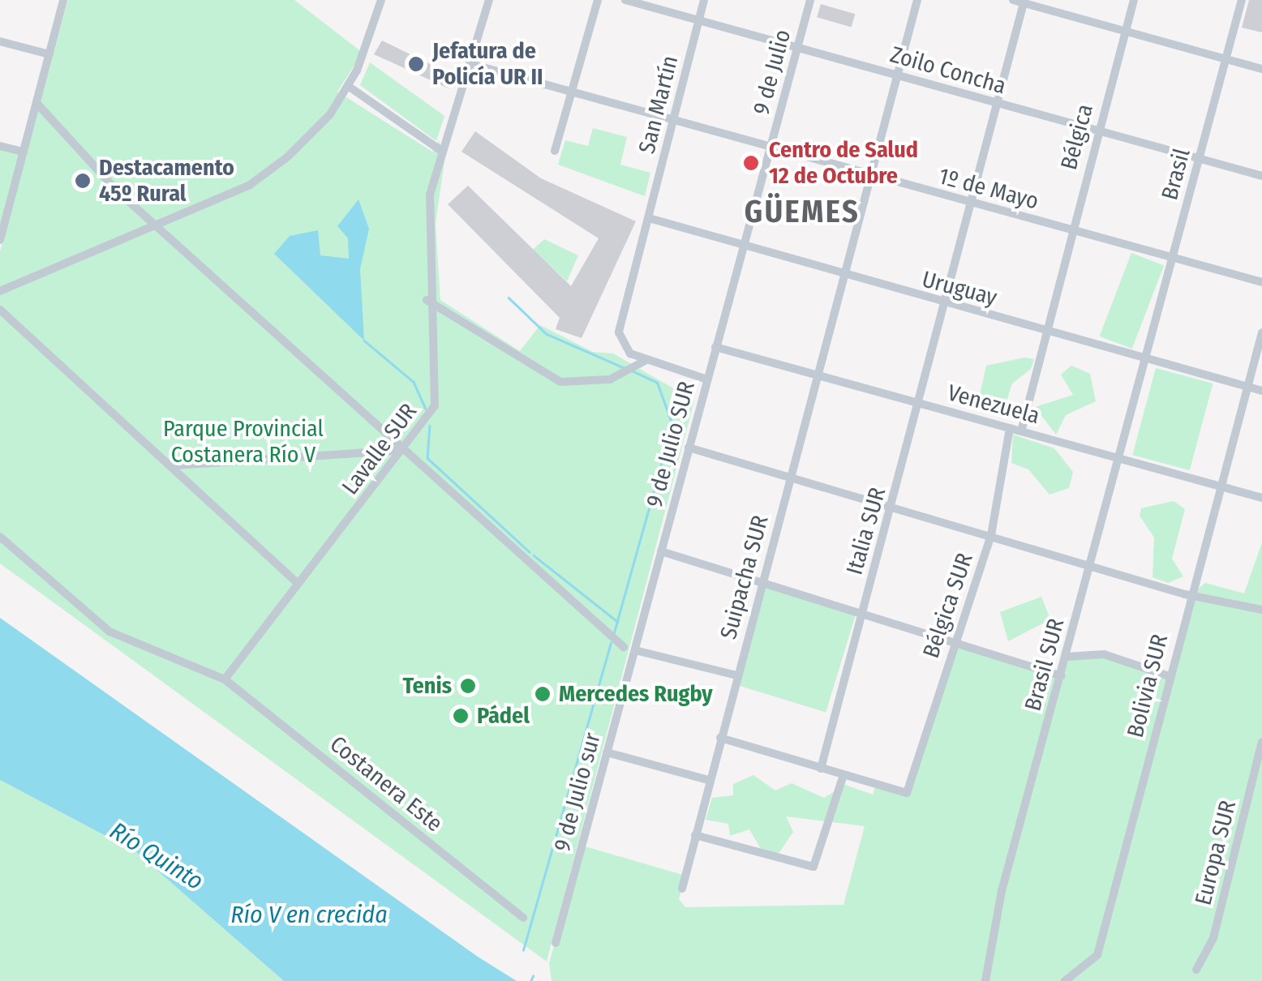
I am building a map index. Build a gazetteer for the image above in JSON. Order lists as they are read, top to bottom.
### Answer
{
  "streets": {
    "street": [
      "Zoilo Concha",
      "9 de Julio",
      "San Martín",
      "Bélgica",
      "Brasil",
      "1º de Mayo",
      "Uruguay",
      "Venezuela",
      "9 de Julio SUR",
      "Lavalle SUR",
      "Italia SUR",
      "Suipacha SUR",
      "Bélgica SUR",
      "Brasil SUR",
      "Bolivia SUR",
      "Costanera Este",
      "9 de Julio sur",
      "Europa SUR"
    ]
  },
  "crossings": [
    ["Zoilo Concha", "9 de Julio"],
    ["Zoilo Concha", "San Martín"],
    ["Zoilo Concha", "Bélgica"],
    ["Zoilo Concha", "Brasil"],
    ["Zoilo Concha", "Italia SUR"],
    ["Zoilo Concha", "Suipacha SUR"],
    ["9 de Julio", "1º de Mayo"],
    ["9 de Julio", "Uruguay"],
    ["9 de Julio", "9 de Julio SUR"],
    ["San Martín", "1º de Mayo"],
    ["San Martín", "Uruguay"],
    ["Bélgica", "1º de Mayo"],
    ["Bélgica", "Uruguay"],
    ["Brasil", "1º de Mayo"],
    ["Brasil", "Uruguay"],
    ["Brasil", "Brasil SUR"],
    ["1º de Mayo", "Lavalle SUR"],
    ["1º de Mayo", "Italia SUR"],
    ["1º de Mayo", "Suipacha SUR"],
    ["Uruguay", "9 de Julio SUR"],
    ["Uruguay", "Italia SUR"],
    ["Uruguay", "Suipacha SUR"],
    ["Uruguay", "Brasil SUR"],
    ["Uruguay", "Bolivia SUR"],
    ["Venezuela", "9 de Julio SUR"],
    ["Venezuela", "Italia SUR"],
    ["Venezuela", "Suipacha SUR"],
    ["Venezuela", "Bélgica SUR"],
    ["Venezuela", "Brasil SUR"],
    ["Venezuela", "Bolivia SUR"],
    ["9 de Julio SUR", "9 de Julio sur"],
    ["Lavalle SUR", "Costanera Este"]
  ],
  "districts": ["GÜEMES"],
  "water": ["Río Quinto", "Río V en crecida"],
  "parks": ["Parque Provincial Costanera Río V"],
  "places": [
    "Jefatura de Policía UR II",
    "Centro de Salud 12 de Octubre",
    "Destacamento 45º Rural",
    "Tenis",
    "Mercedes Rugby",
    "Pádel"
  ]
}
